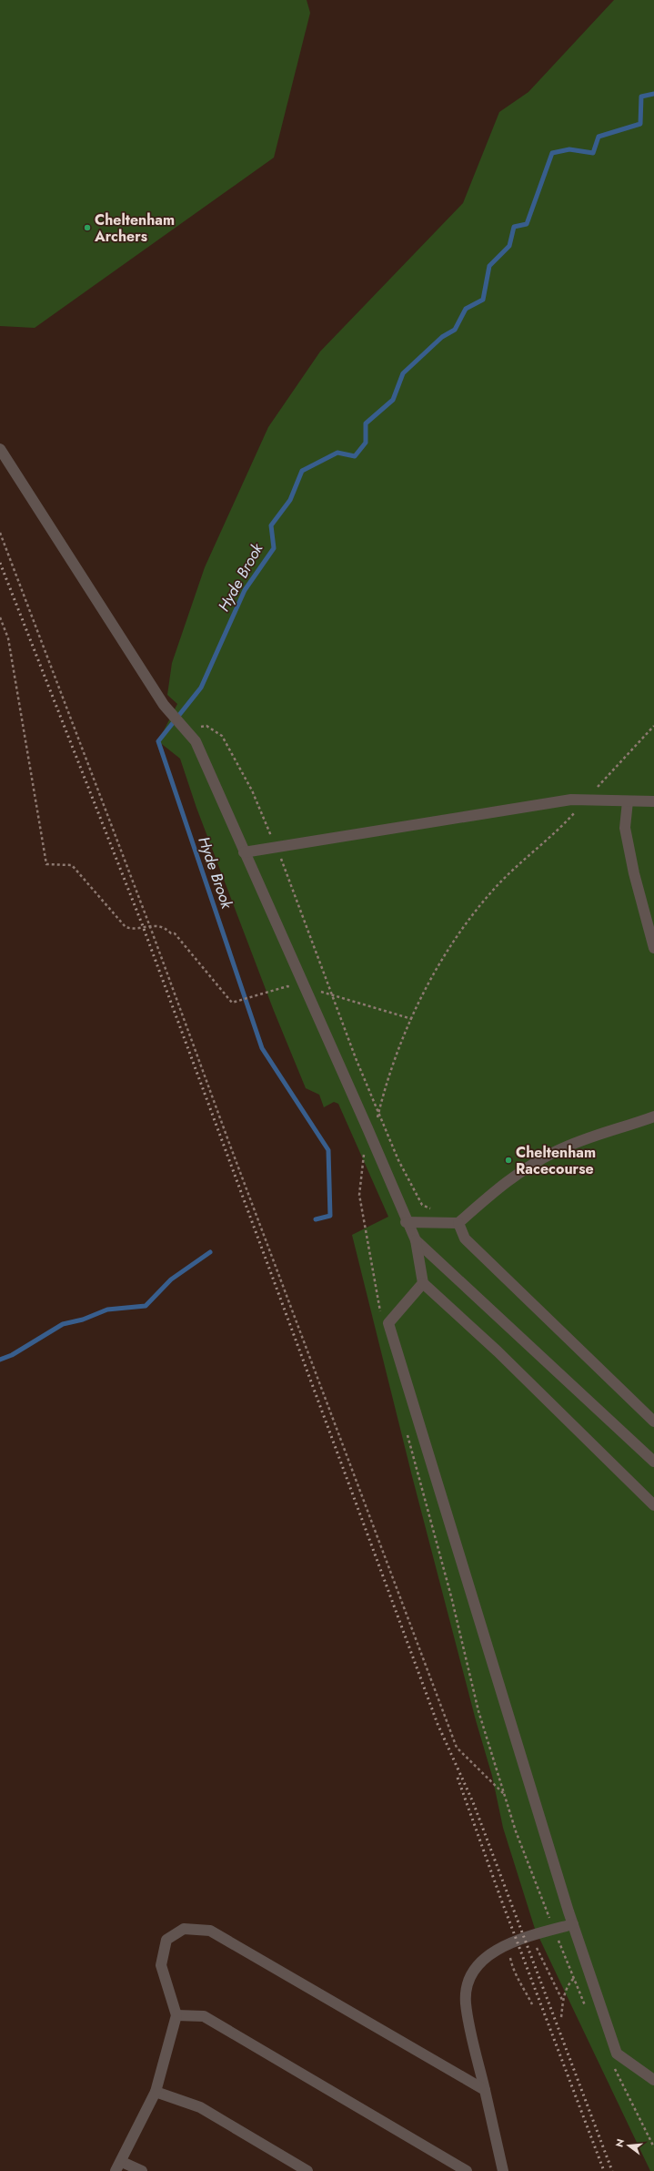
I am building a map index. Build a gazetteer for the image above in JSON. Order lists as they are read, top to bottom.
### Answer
{
  "water": ["Hyde Brook"],
  "places": ["Cheltenham Archers", "Cheltenham Racecourse"],
  "north": "left"
}
